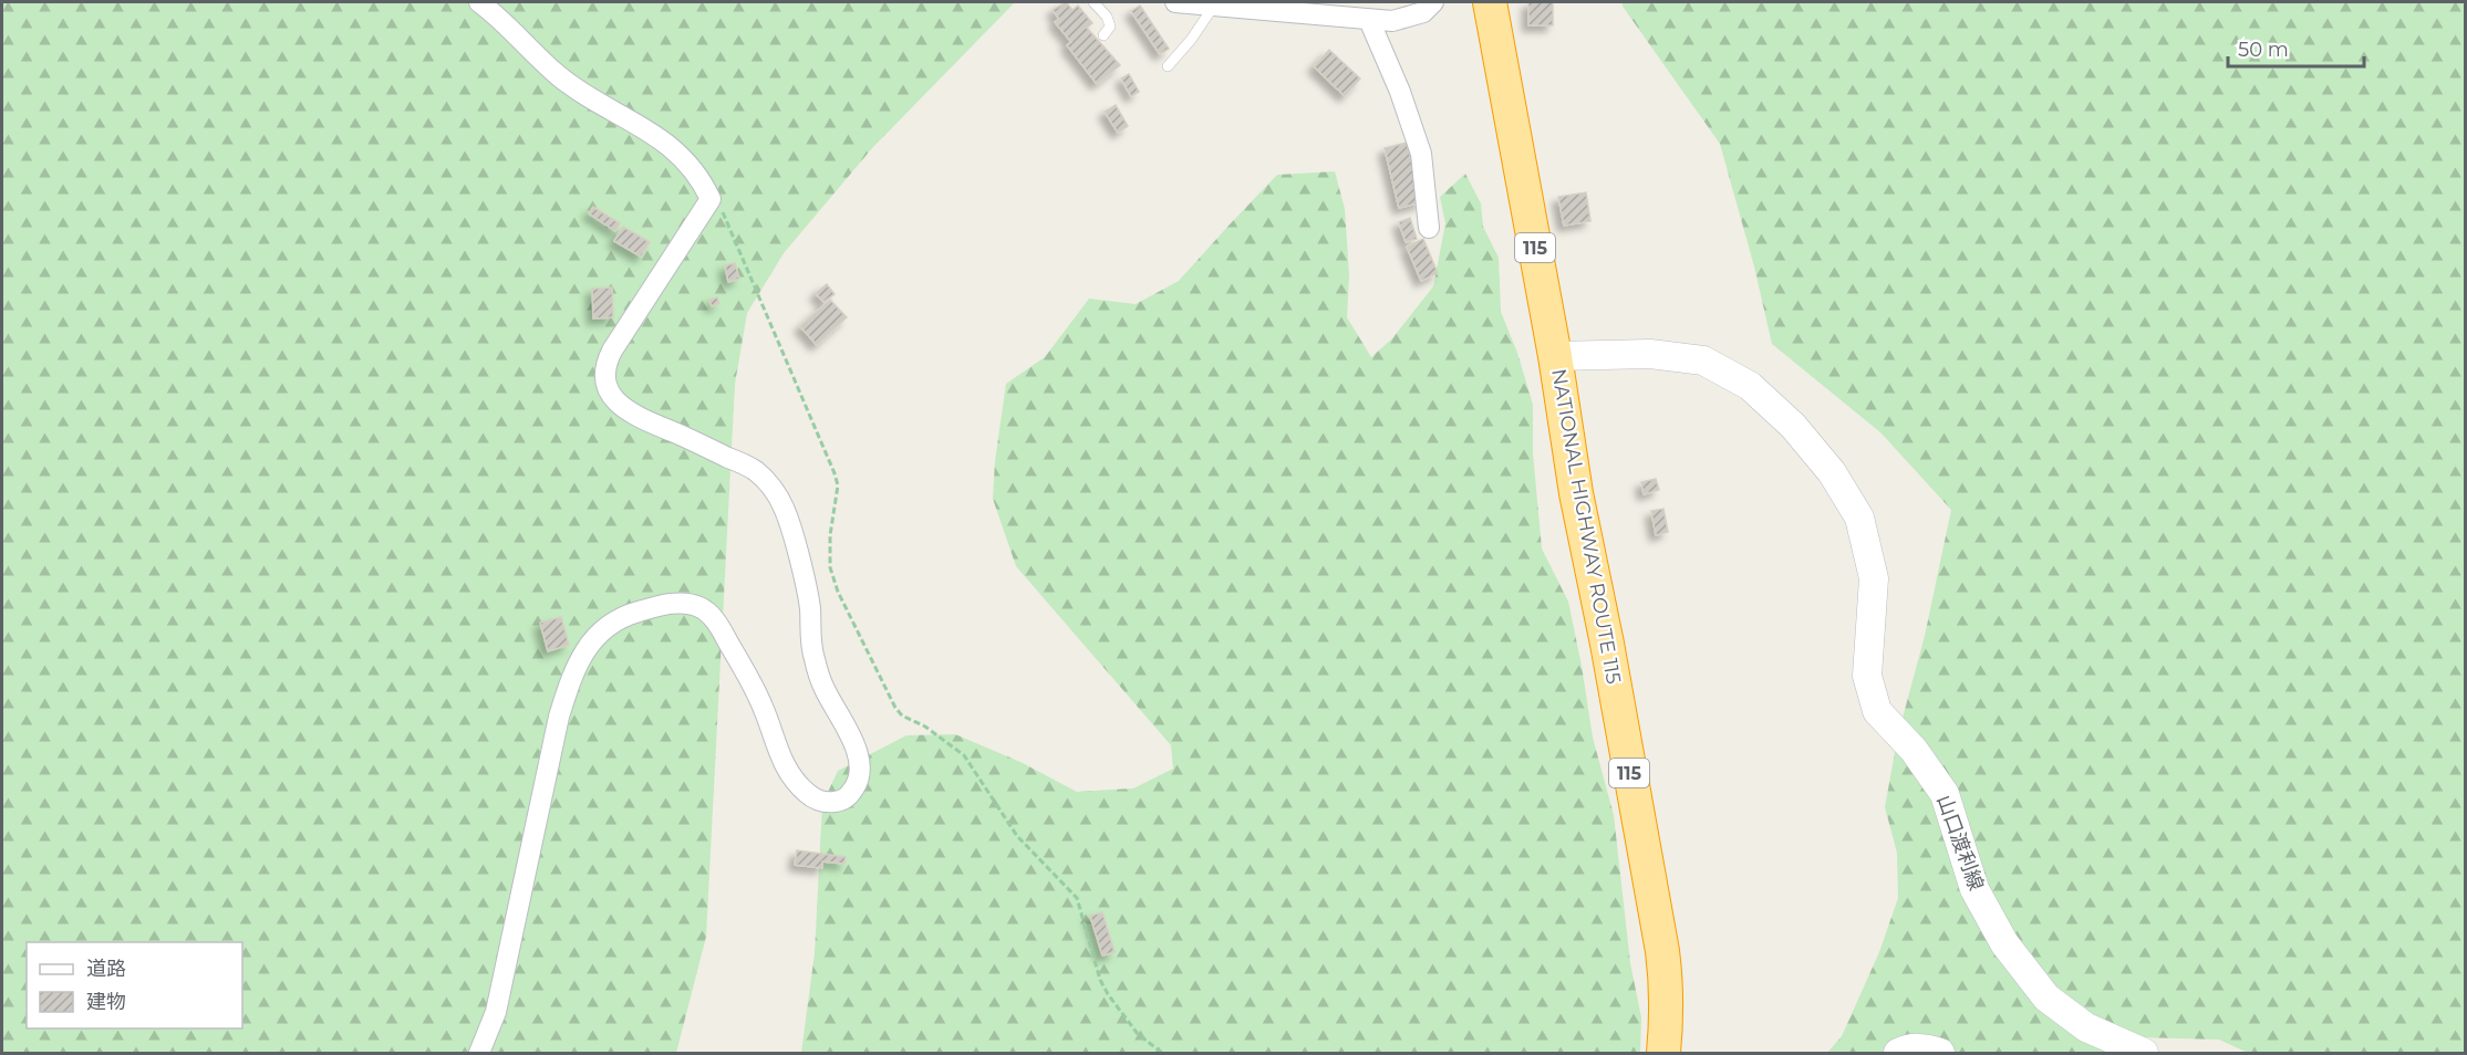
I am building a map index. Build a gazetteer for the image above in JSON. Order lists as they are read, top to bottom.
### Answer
{
  "streets": {
    "highway": ["115", "NATIONAL HIGHWAY ROUTE 115"],
    "main road": ["山口渡利線"]
  },
  "crossings": [
    ["NATIONAL HIGHWAY ROUTE 115", "山口渡利線"]
  ],
  "legend": ["道路", "建物"],
  "scale_bar": "50 m"
}
